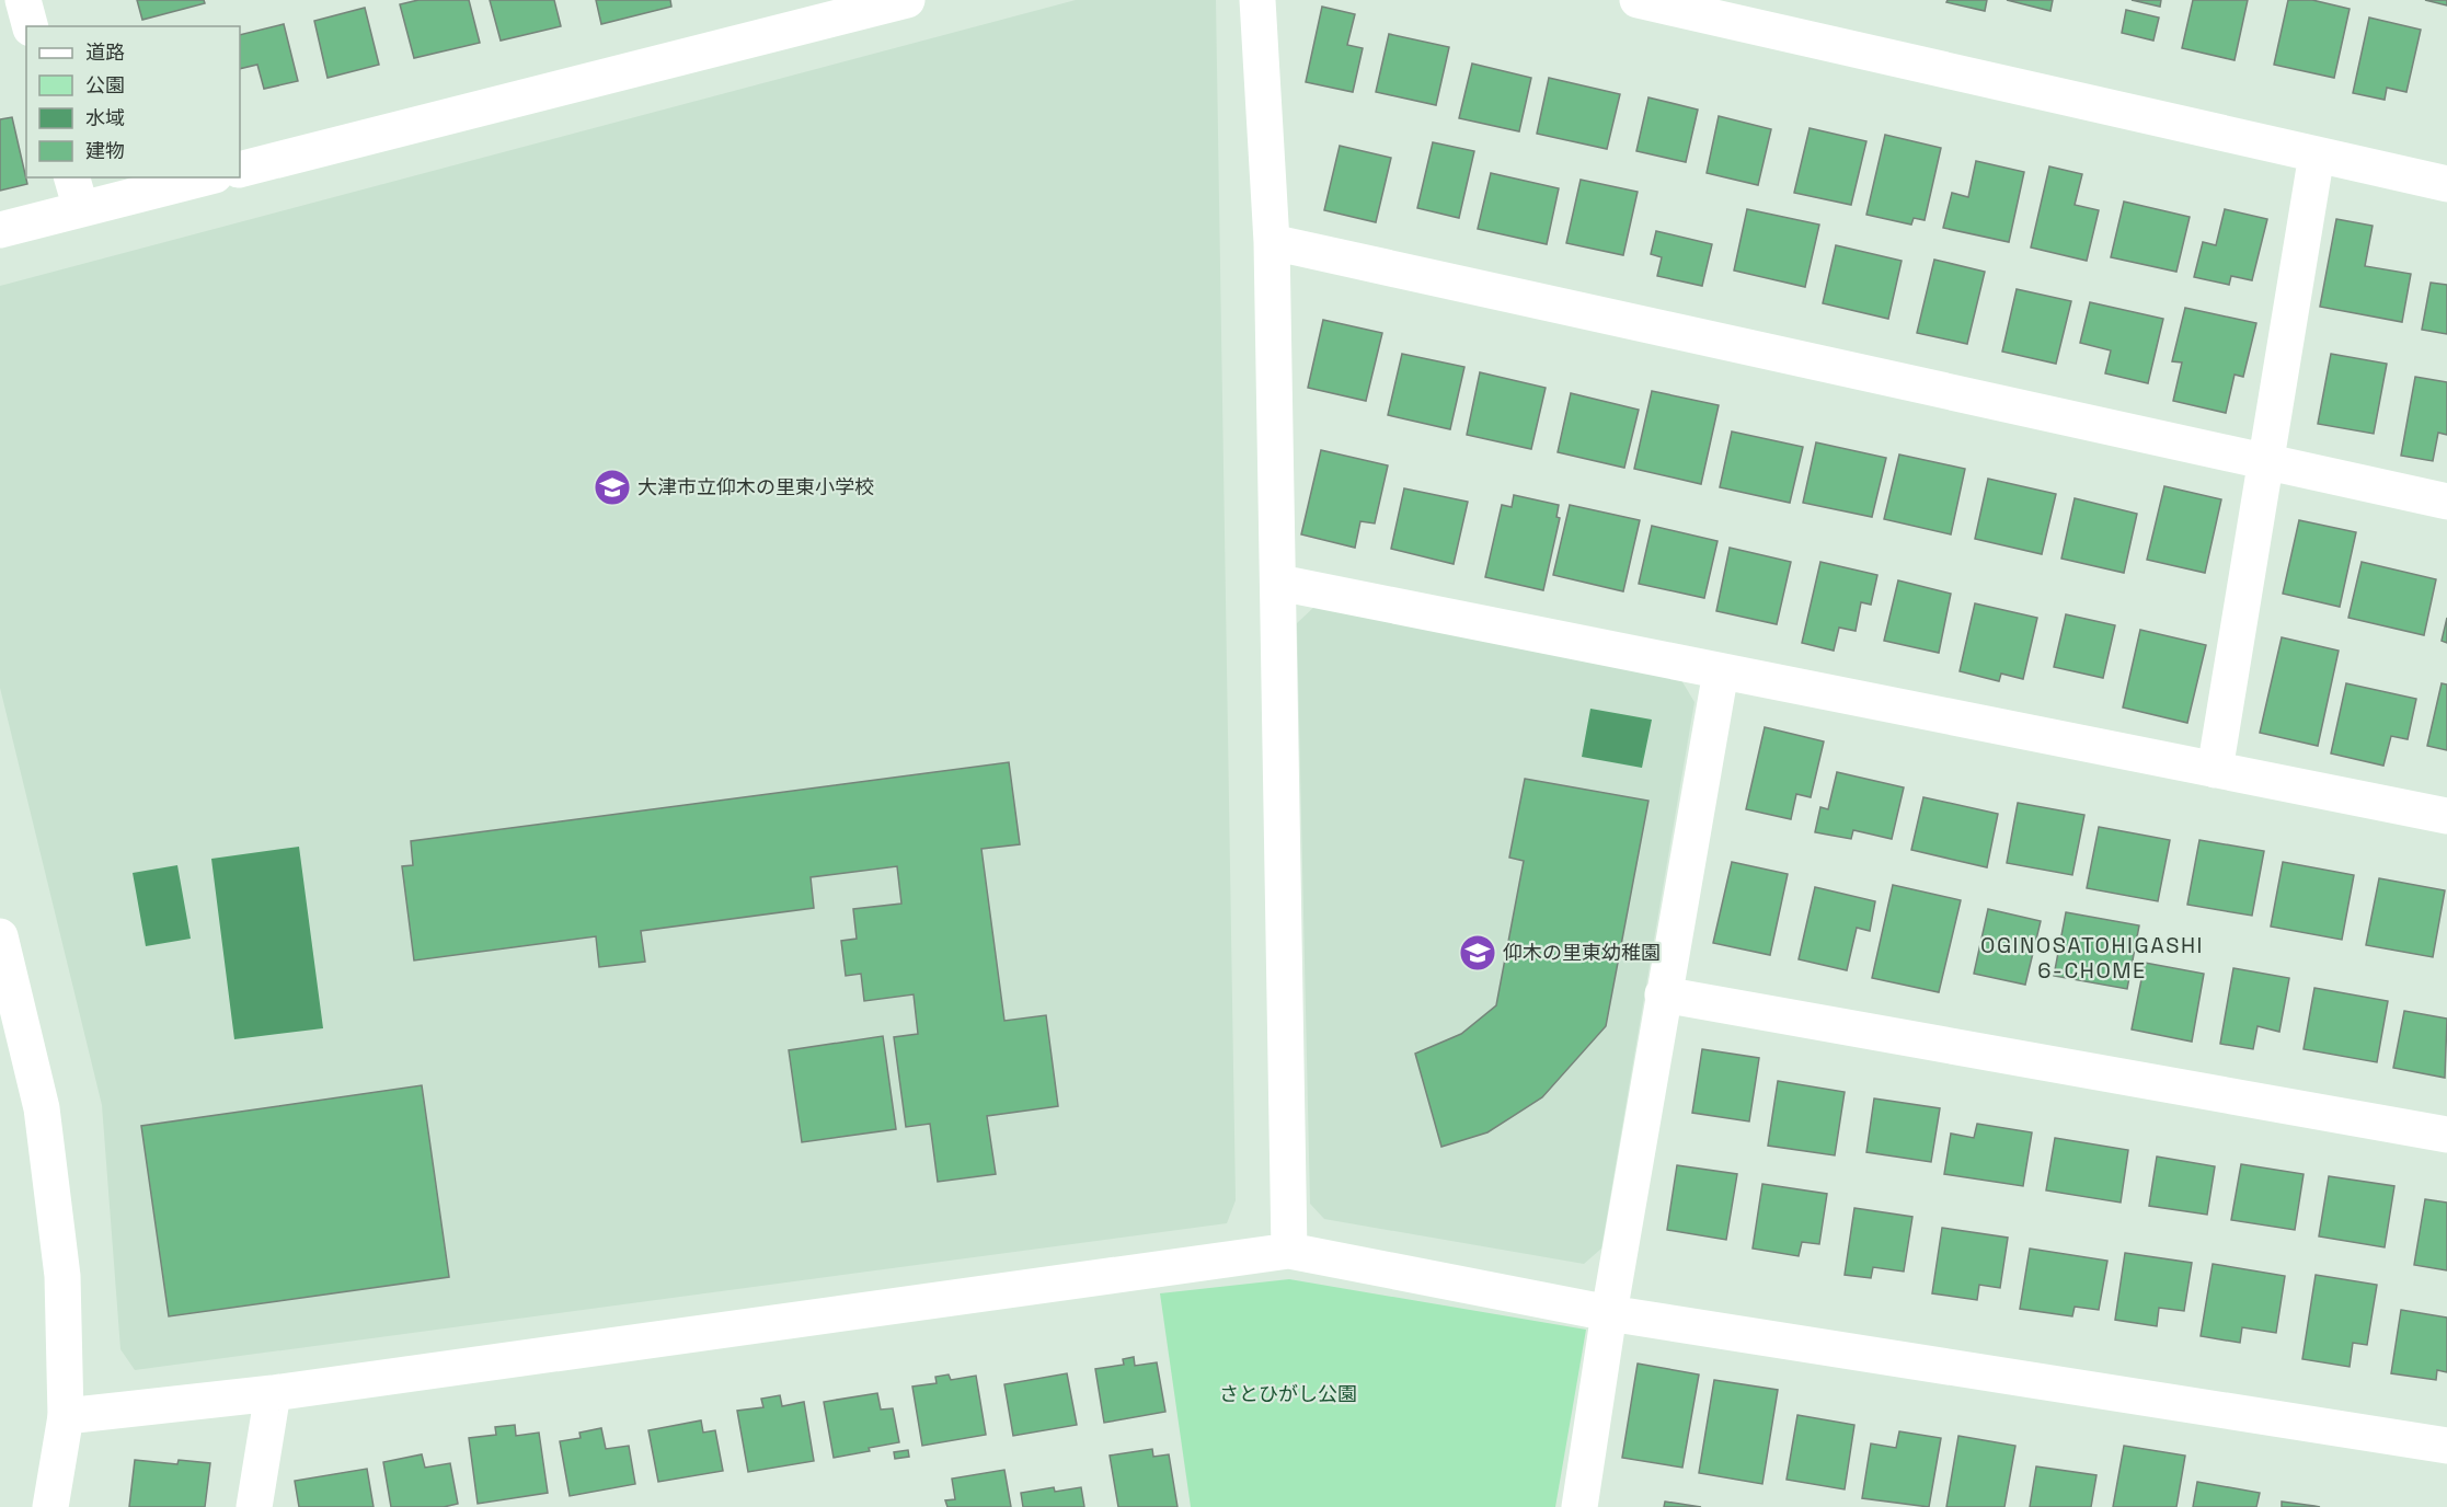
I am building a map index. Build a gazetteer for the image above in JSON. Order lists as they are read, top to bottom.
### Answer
{
  "districts": ["OGINOSATOHIGASHI 6-CHOME"],
  "parks": ["さとひがし公園"],
  "places": {
    "school or university": ["大津市立仰木の里東小学校", "仰木の里東幼稚園"]
  },
  "legend": [
    "道路",
    "公園",
    "水域",
    "建物"
  ]
}
